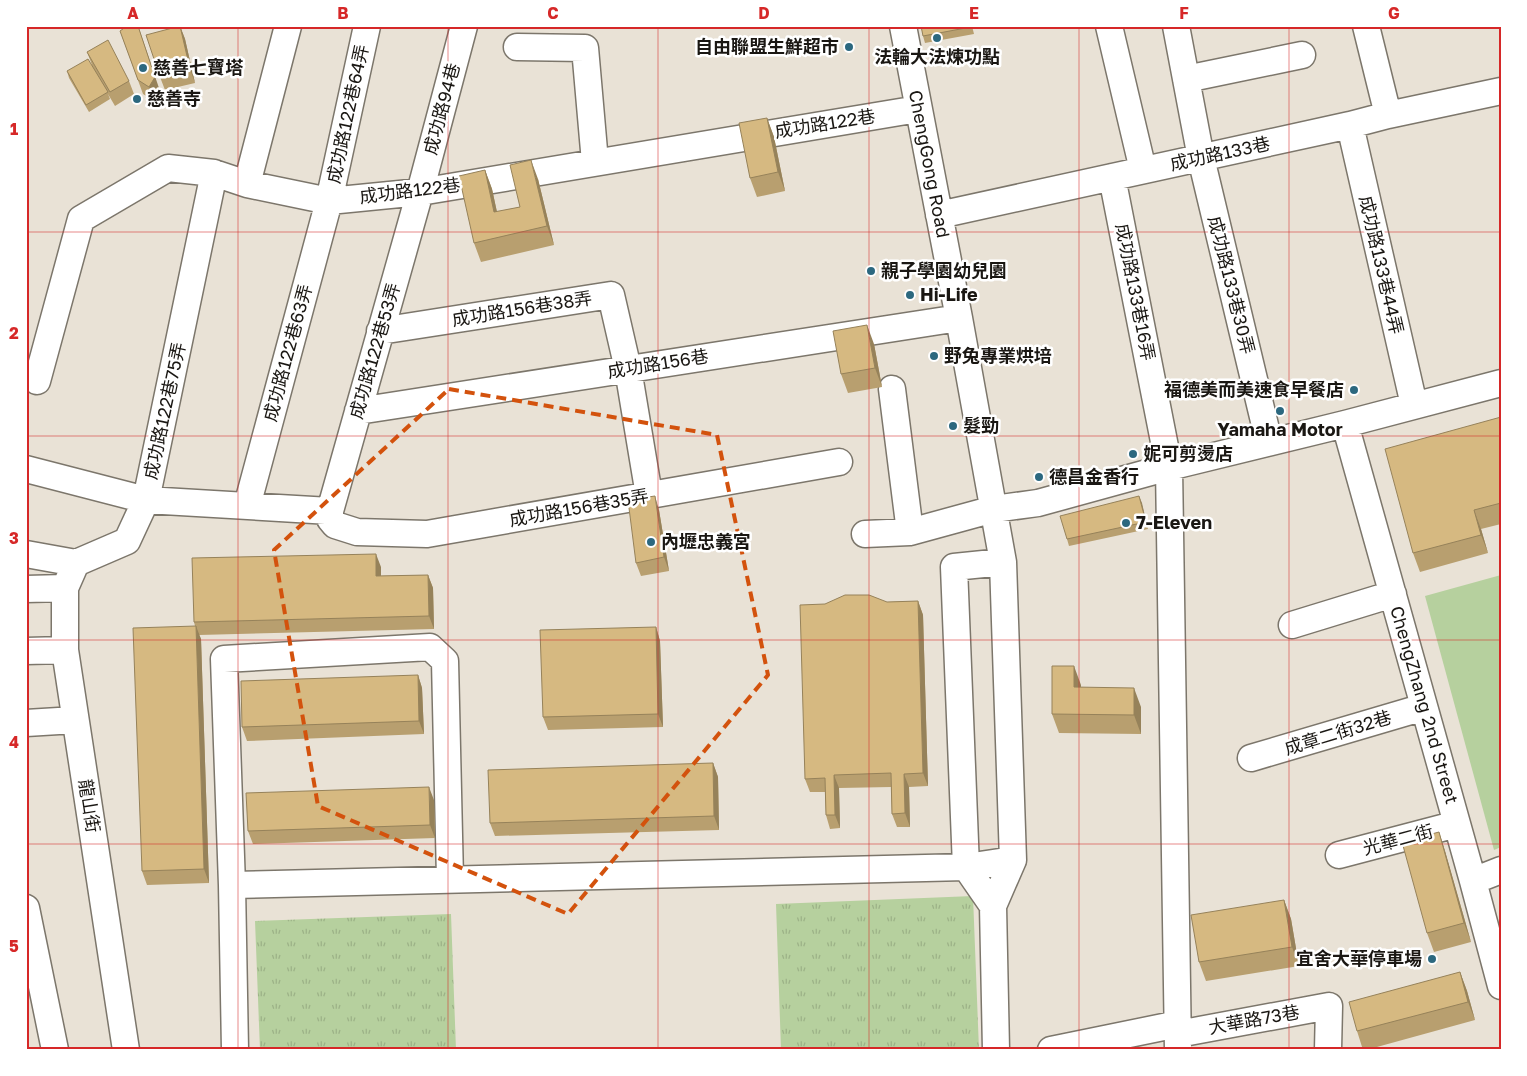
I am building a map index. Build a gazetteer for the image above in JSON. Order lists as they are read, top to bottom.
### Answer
{
  "streets": {
    "street": [
      "成功路94巷",
      "成功路122巷64弄",
      "成功路122巷",
      "成功路133巷",
      "ChengGong Road",
      "成功路133巷44弄",
      "成功路133巷30弄",
      "成功路133巷16弄",
      "成功路156巷38弄",
      "成功路122巷53弄",
      "成功路122巷63弄",
      "成功路156巷",
      "成功路122巷75弄",
      "成功路156巷35弄",
      "ChengZhang 2nd Street",
      "成章二街32巷",
      "龍山街",
      "光華二街",
      "大華路73巷"
    ]
  },
  "crossings": [
    ["成功路94巷", "成功路122巷"],
    ["成功路94巷", "成功路122巷53弄"],
    ["成功路122巷64弄", "成功路122巷"],
    ["成功路122巷64弄", "成功路122巷63弄"],
    ["成功路122巷", "ChengGong Road"],
    ["成功路122巷", "成功路122巷53弄"],
    ["成功路122巷", "成功路122巷63弄"],
    ["成功路122巷", "成功路122巷75弄"],
    ["成功路133巷", "ChengGong Road"],
    ["成功路133巷", "成功路133巷44弄"],
    ["成功路133巷", "成功路133巷30弄"],
    ["成功路133巷", "成功路133巷16弄"],
    ["ChengGong Road", "成功路156巷"],
    ["成功路133巷16弄", "大華路73巷"],
    ["成功路156巷38弄", "成功路122巷53弄"],
    ["成功路156巷38弄", "成功路156巷"],
    ["成功路156巷38弄", "成功路156巷35弄"],
    ["成功路122巷53弄", "成功路156巷"],
    ["成功路122巷53弄", "成功路156巷35弄"],
    ["成功路122巷75弄", "龍山街"],
    ["ChengZhang 2nd Street", "成章二街32巷"],
    ["ChengZhang 2nd Street", "光華二街"]
  ],
  "places": [
    "法輪大法煉功點",
    "自由聯盟生鮮超市",
    "慈善七寶塔",
    "慈善寺",
    "親子學園幼兒園",
    "Hi-Life",
    "野兔專業烘培",
    "福德美而美速食早餐店",
    "Yamaha Motor",
    "髮勁",
    "妮可剪燙店",
    "德昌金香行",
    "7-Eleven",
    "內壢忠義宮",
    "宜舍大華停車場"
  ],
  "grid": {
    "columns": [
      "A",
      "B",
      "C",
      "D",
      "E",
      "F",
      "G"
    ],
    "rows": [
      "1",
      "2",
      "3",
      "4",
      "5"
    ]
  }
}
